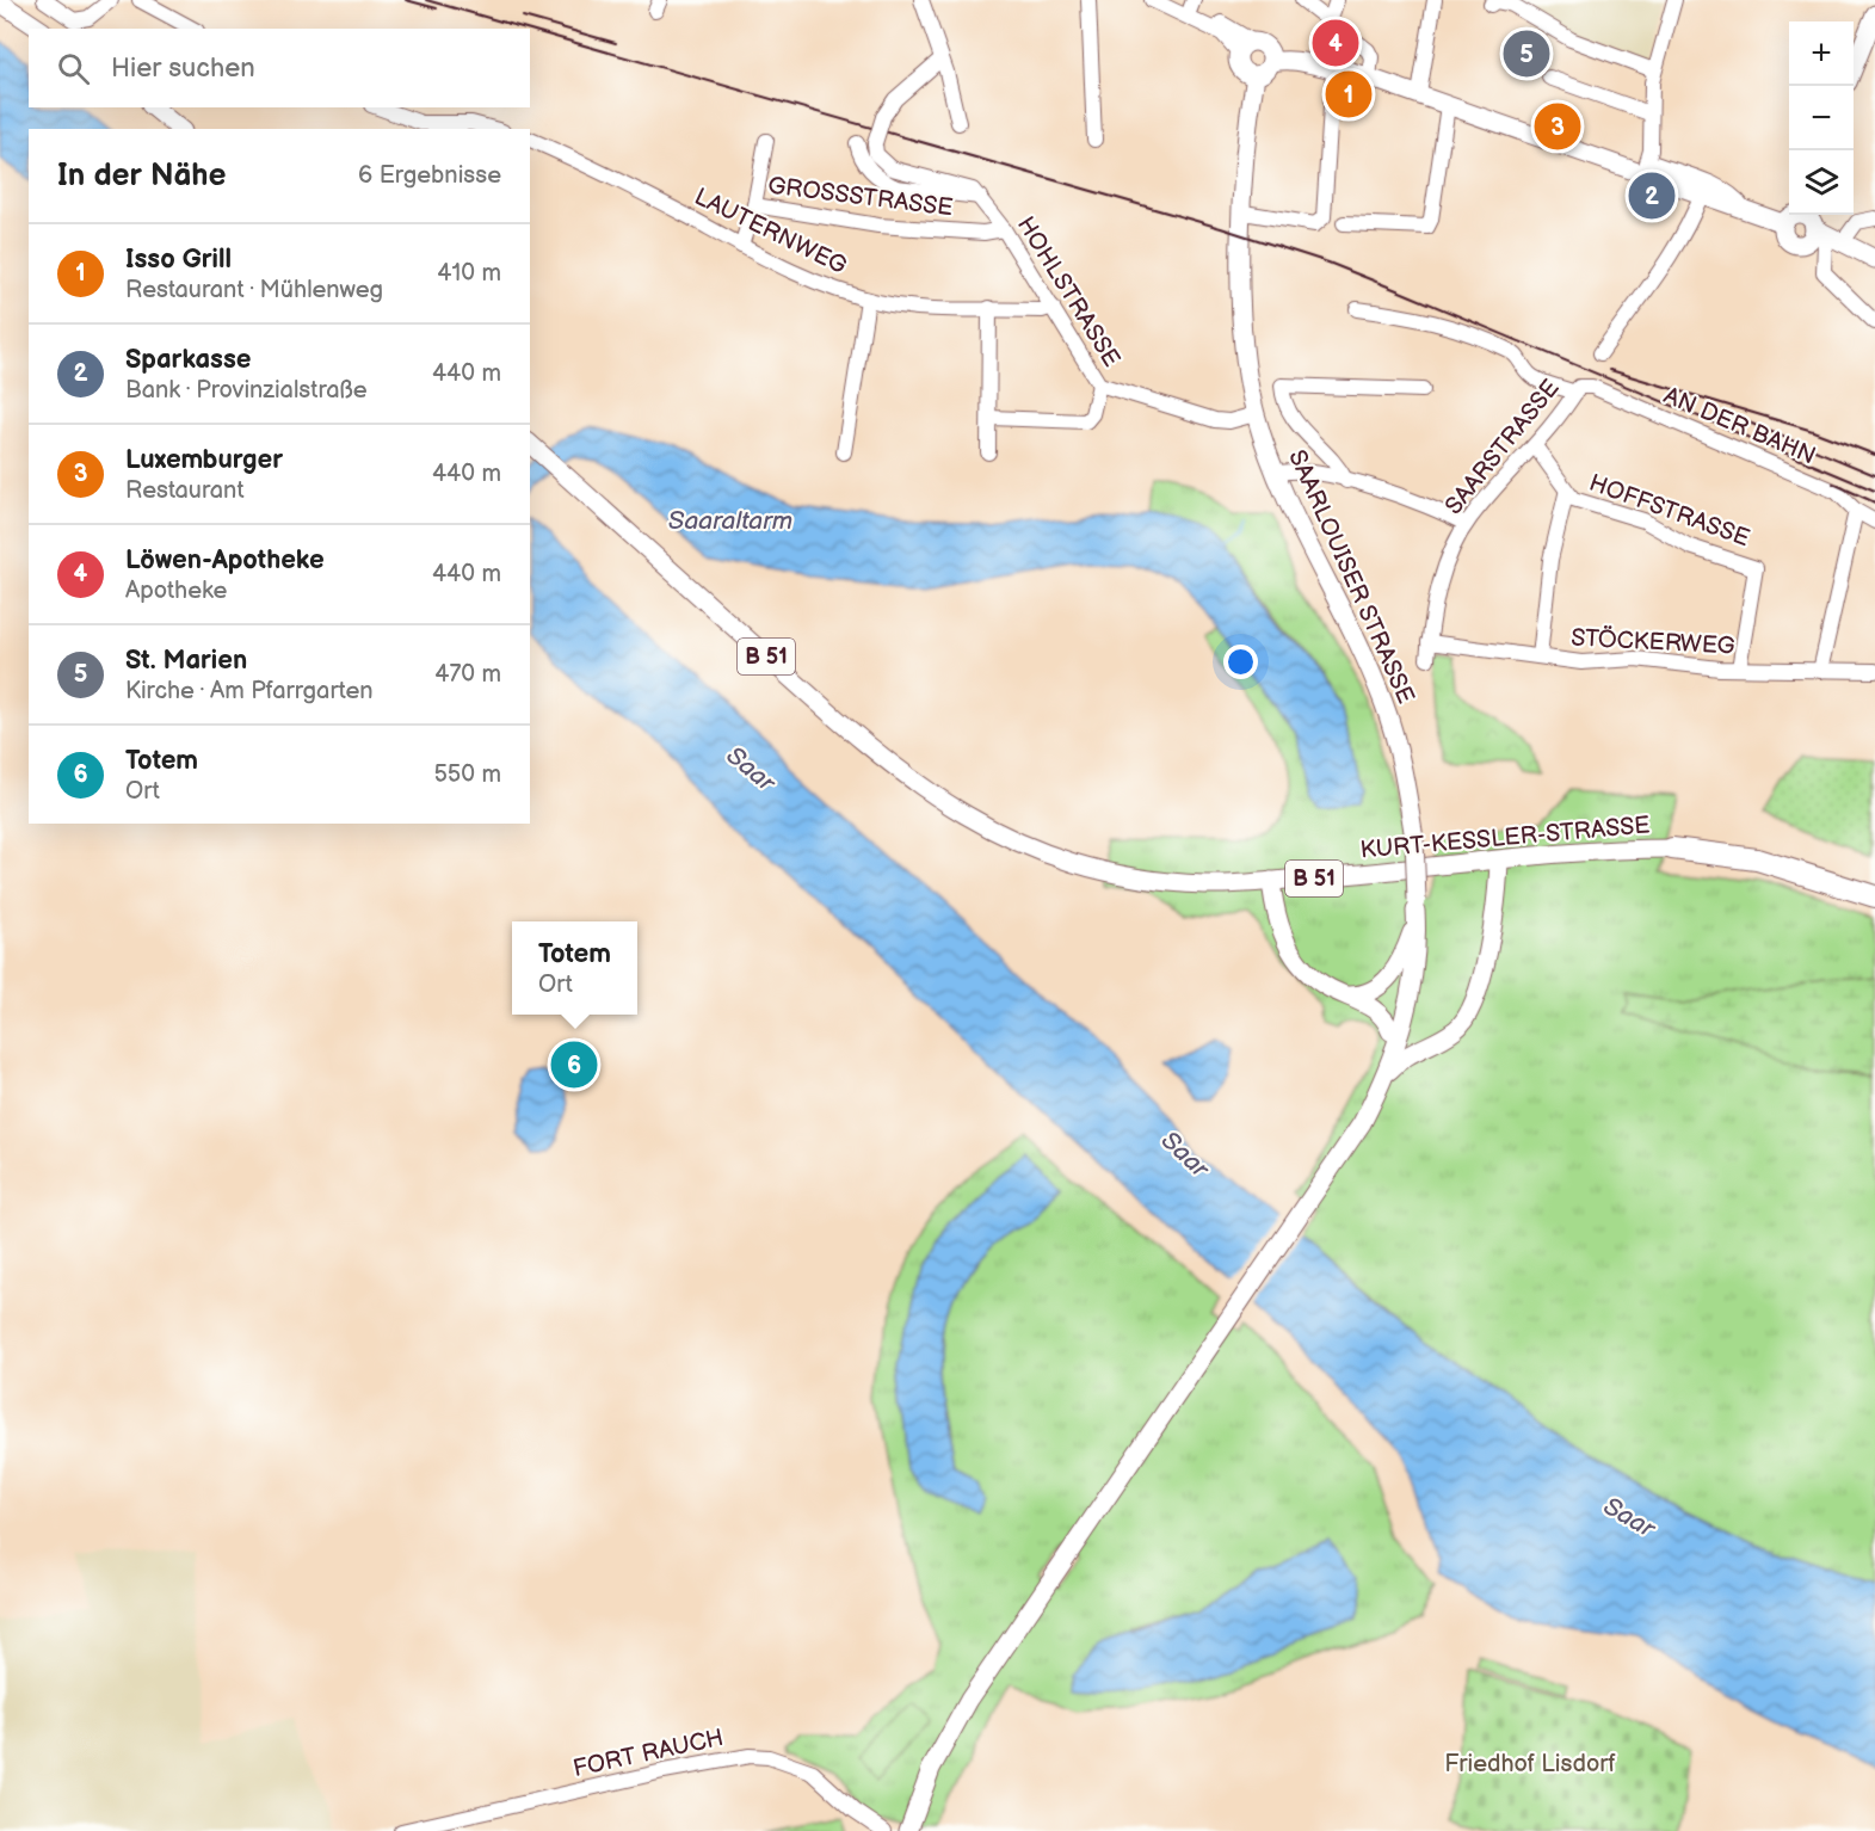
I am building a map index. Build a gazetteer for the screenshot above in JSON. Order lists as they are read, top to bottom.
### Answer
{
  "streets": {
    "highway": ["B 51"],
    "main road": ["SAARLOUISER STRASSE", "KURT-KESSLER-STRASSE"],
    "street": [
      "GROSSSTRASSE",
      "LAUTERNWEG",
      "HOHLSTRASSE",
      "AN DER BAHN",
      "SAARSTRASSE",
      "HOFFSTRASSE",
      "STÖCKERWEG",
      "FORT RAUCH"
    ]
  },
  "crossings": [
    ["GROSSSTRASSE", "LAUTERNWEG"],
    ["GROSSSTRASSE", "HOHLSTRASSE"],
    ["LAUTERNWEG", "HOHLSTRASSE"],
    ["HOHLSTRASSE", "SAARLOUISER STRASSE"],
    ["AN DER BAHN", "SAARSTRASSE"],
    ["SAARSTRASSE", "HOFFSTRASSE"],
    ["SAARSTRASSE", "STÖCKERWEG"],
    ["HOFFSTRASSE", "STÖCKERWEG"],
    ["B 51", "KURT-KESSLER-STRASSE"]
  ],
  "water": ["Saaraltarm", "Saar"],
  "parks": ["Friedhof Lisdorf"],
  "page": {
    "pins": [
      "4",
      "5",
      "1",
      "3",
      "2",
      "6"
    ],
    "map_buttons": ["+", "−"],
    "search": "Hier suchen",
    "heading": ["In der Nähe", "6 Ergebnisse"],
    "list": [
      {
        "mark": "1",
        "name": "Isso Grill",
        "note": "Restaurant · Mühlenweg",
        "value": "410 m"
      },
      {
        "mark": "2",
        "name": "Sparkasse",
        "note": "Bank · Provinzialstraße",
        "value": "440 m"
      },
      {
        "mark": "3",
        "name": "Luxemburger",
        "note": "Restaurant",
        "value": "440 m"
      },
      {
        "mark": "4",
        "name": "Löwen-Apotheke",
        "note": "Apotheke",
        "value": "440 m"
      },
      {
        "mark": "5",
        "name": "St. Marien",
        "note": "Kirche · Am Pfarrgarten",
        "value": "470 m"
      },
      {
        "mark": "6",
        "name": "Totem",
        "note": "Ort",
        "value": "550 m"
      }
    ],
    "popup": ["Totem", "Ort"]
  }
}
